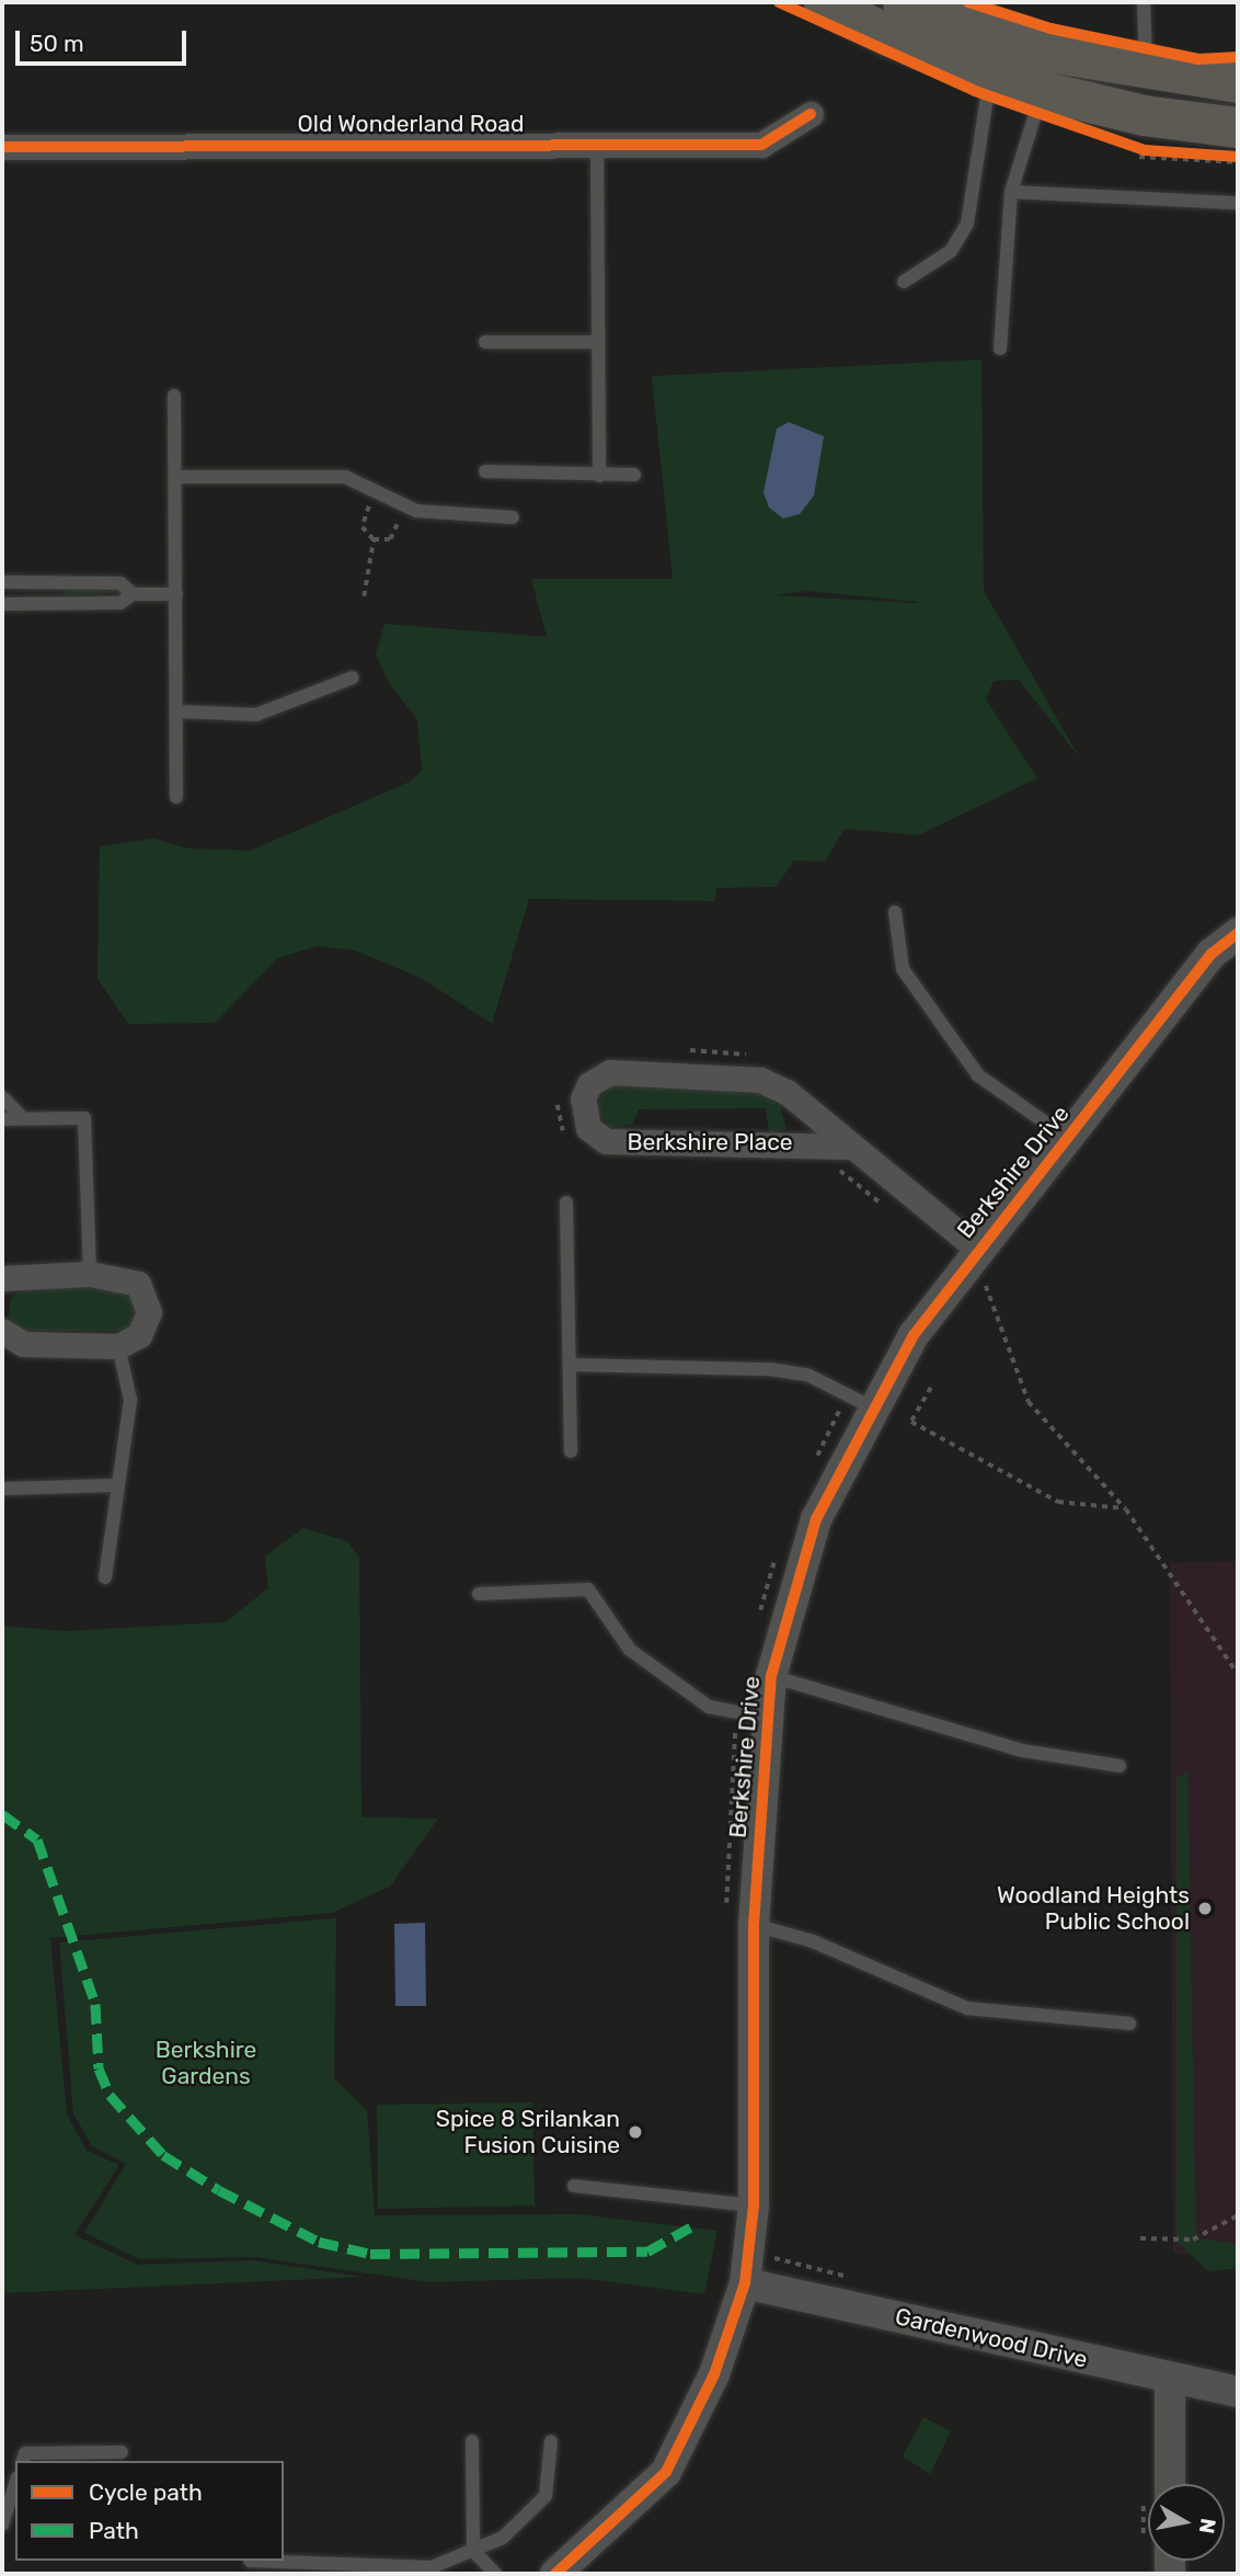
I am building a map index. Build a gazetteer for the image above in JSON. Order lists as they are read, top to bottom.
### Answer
{
  "streets": {
    "street": [
      "Old Wonderland Road",
      "Berkshire Place",
      "Berkshire Drive",
      "Gardenwood Drive"
    ]
  },
  "crossings": [
    ["Berkshire Place", "Berkshire Drive"],
    ["Berkshire Drive", "Gardenwood Drive"]
  ],
  "parks": ["Berkshire Gardens"],
  "places": ["Woodland Heights Public School", "Spice 8 Srilankan Fusion Cuisine"],
  "legend": ["Cycle path", "Path"],
  "scale_bar": "50 m",
  "north": "right"
}
